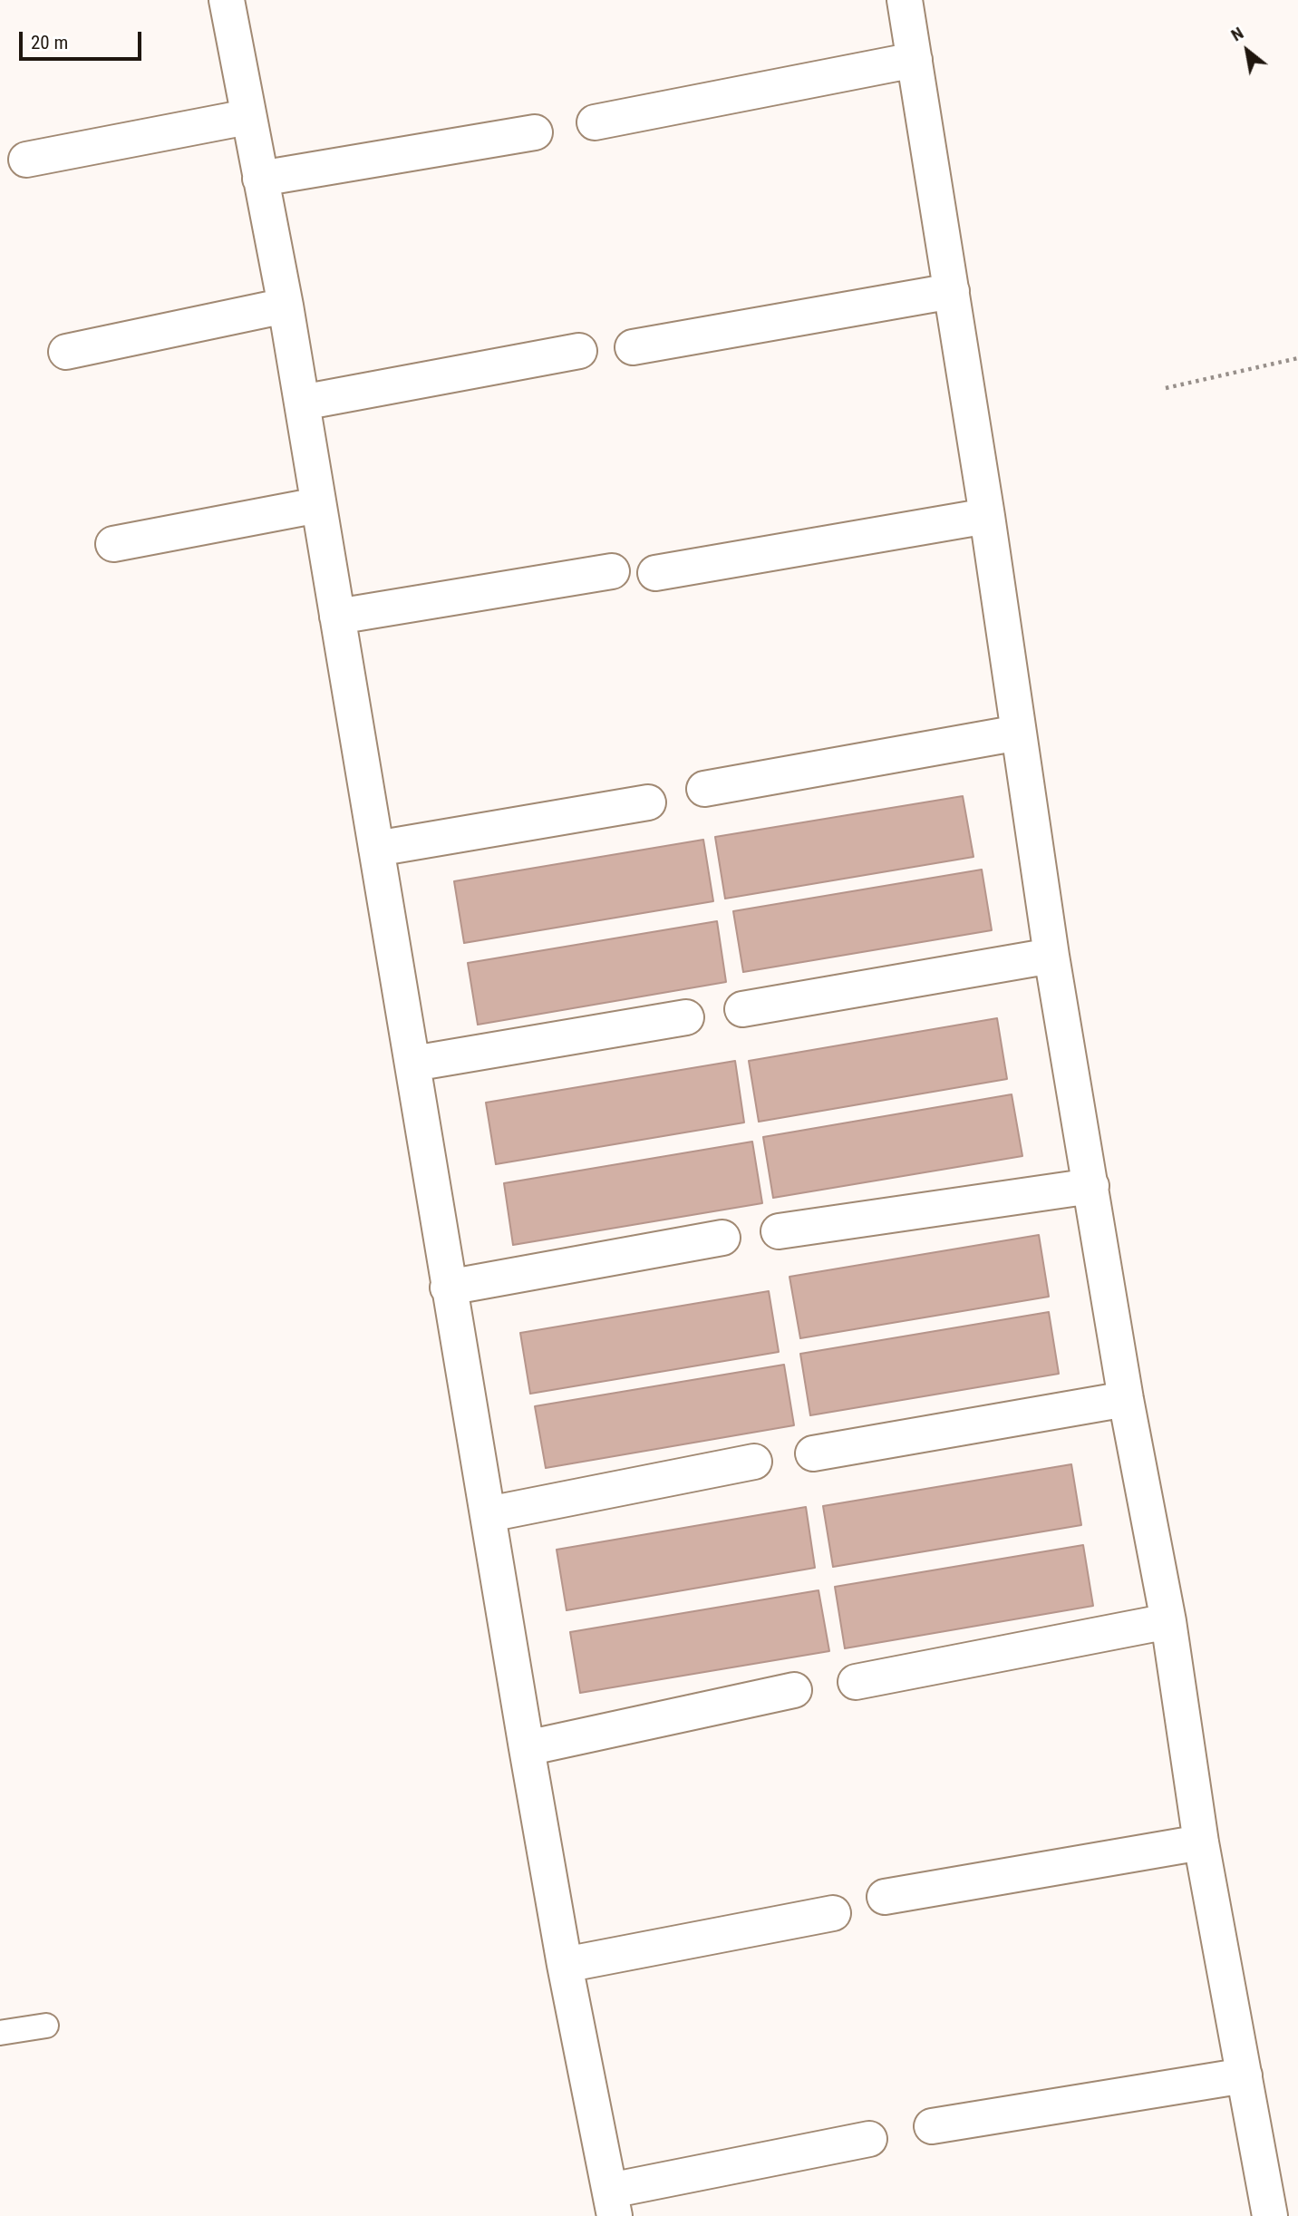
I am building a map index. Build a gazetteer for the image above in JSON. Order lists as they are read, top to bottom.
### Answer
{
  "scale_bar": "20 m",
  "north": "top left"
}
